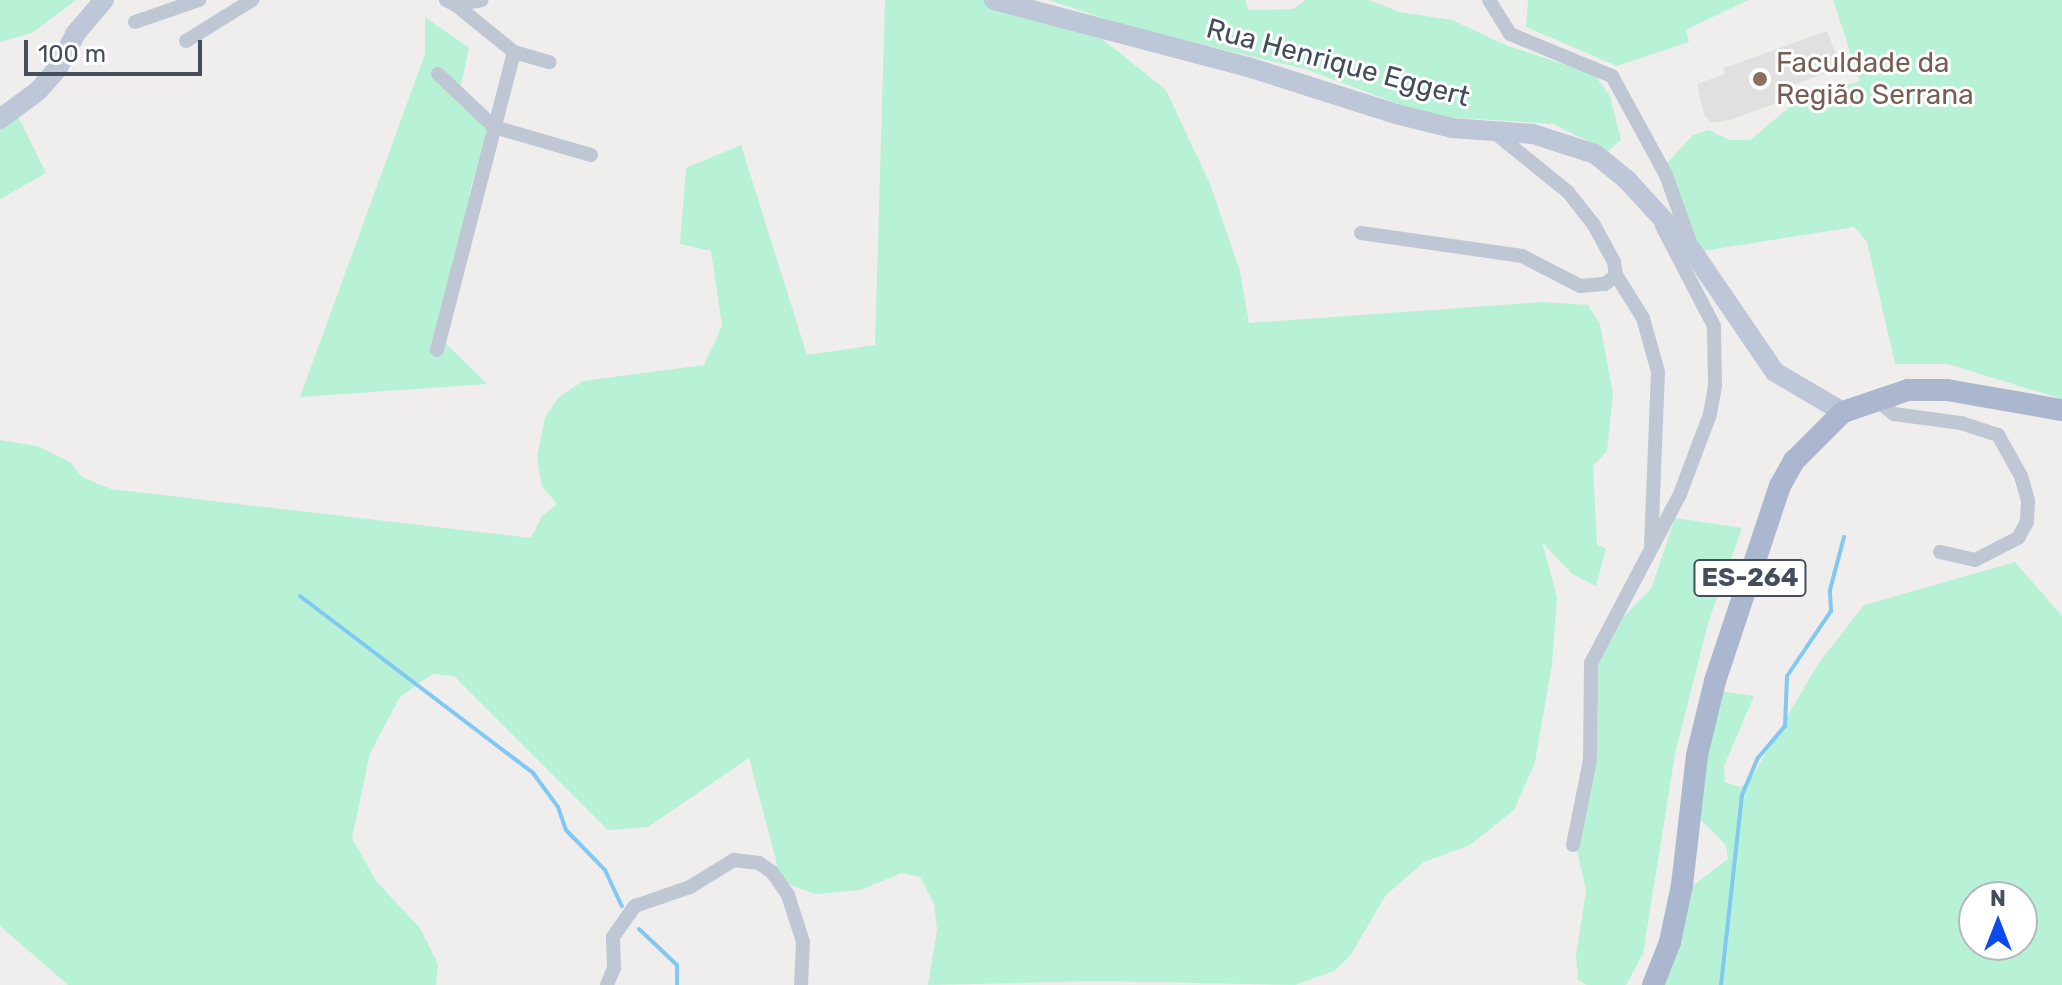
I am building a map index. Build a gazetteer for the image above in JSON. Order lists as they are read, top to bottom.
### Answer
{
  "streets": {
    "main road": ["ES-264"],
    "street": ["Rua Henrique Eggert"]
  },
  "crossings": [
    ["Rua Henrique Eggert", "ES-264"]
  ],
  "places": ["Faculdade da Região Serrana"],
  "scale_bar": "100 m",
  "north": "top"
}
